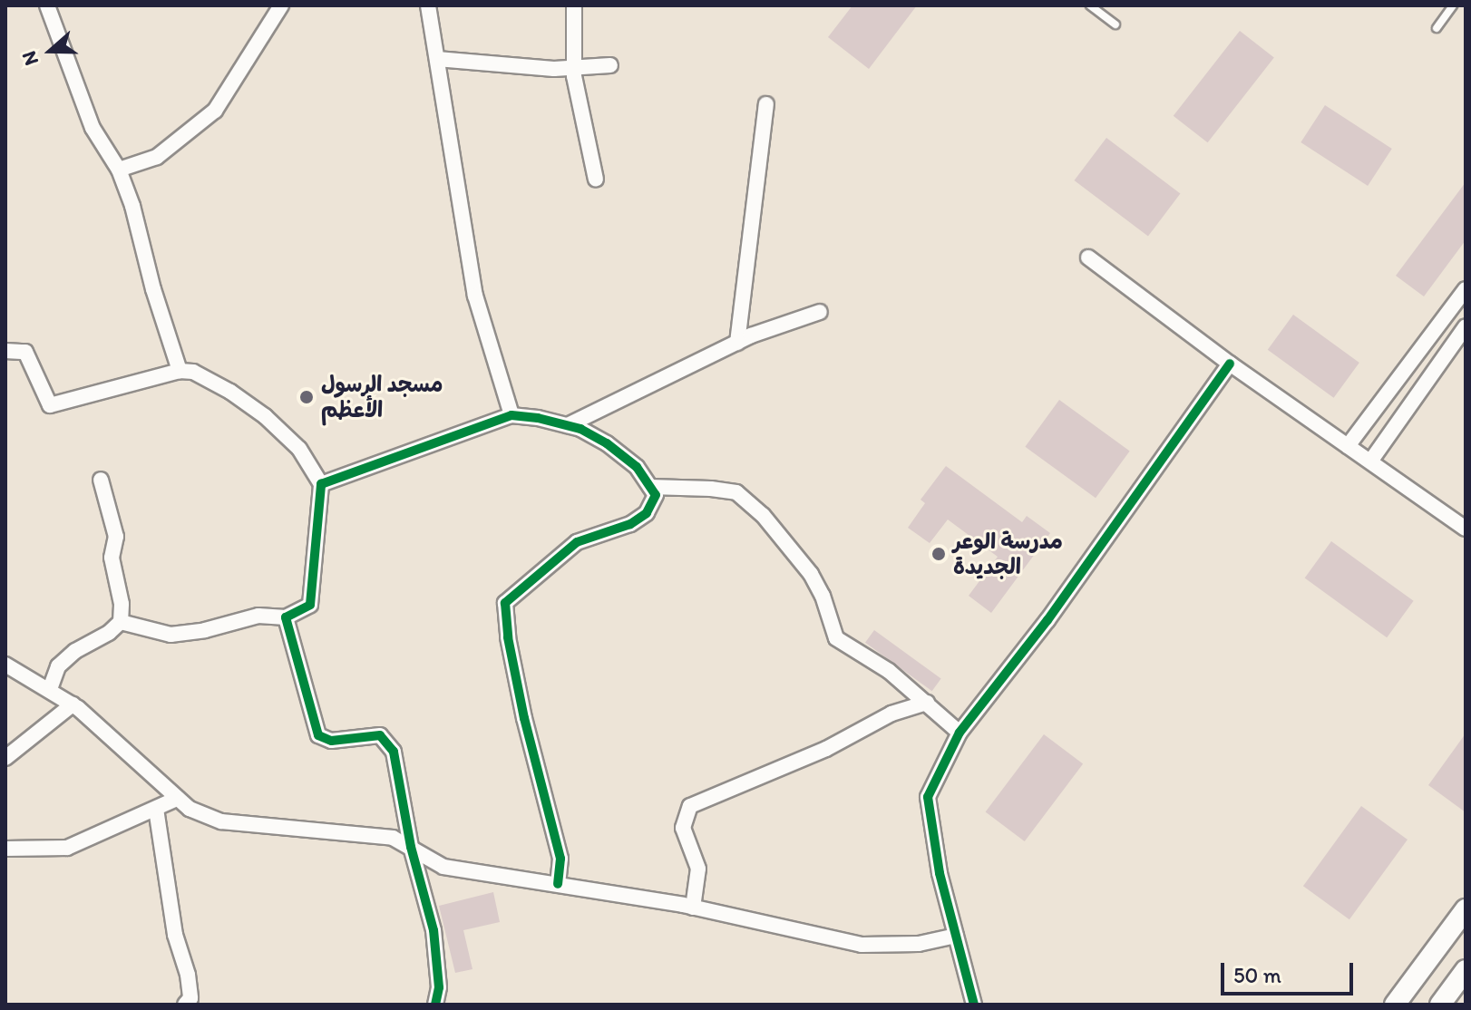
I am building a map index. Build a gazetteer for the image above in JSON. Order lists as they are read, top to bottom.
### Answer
{
  "places": ["مسجد الرسول الأعظم", "مدرسة الوعر الجديدة"],
  "scale_bar": "50 m",
  "north": "left"
}
